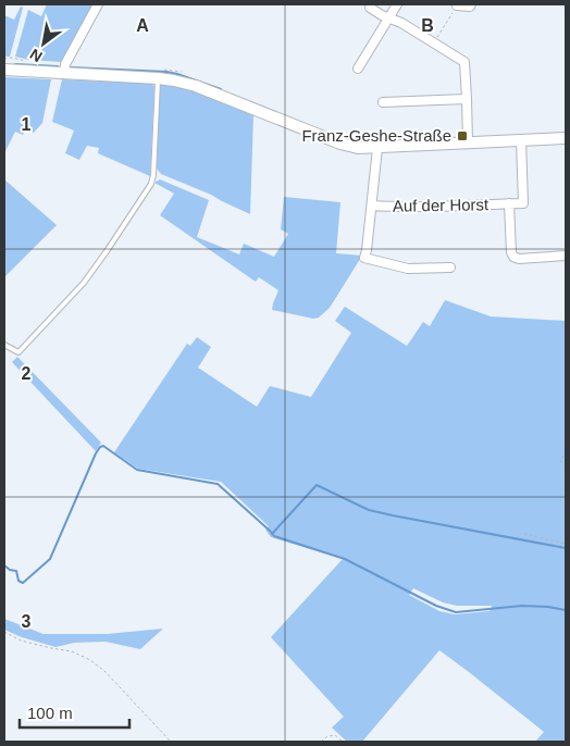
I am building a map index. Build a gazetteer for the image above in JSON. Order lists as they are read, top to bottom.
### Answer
{
  "streets": {
    "street": ["Auf der Horst"]
  },
  "places": {
    "transit": ["Franz-Geshe-Straße"]
  },
  "scale_bar": "100 m",
  "north": "bottom left",
  "grid": {
    "columns": ["A", "B"],
    "rows": ["1", "2", "3"]
  }
}
